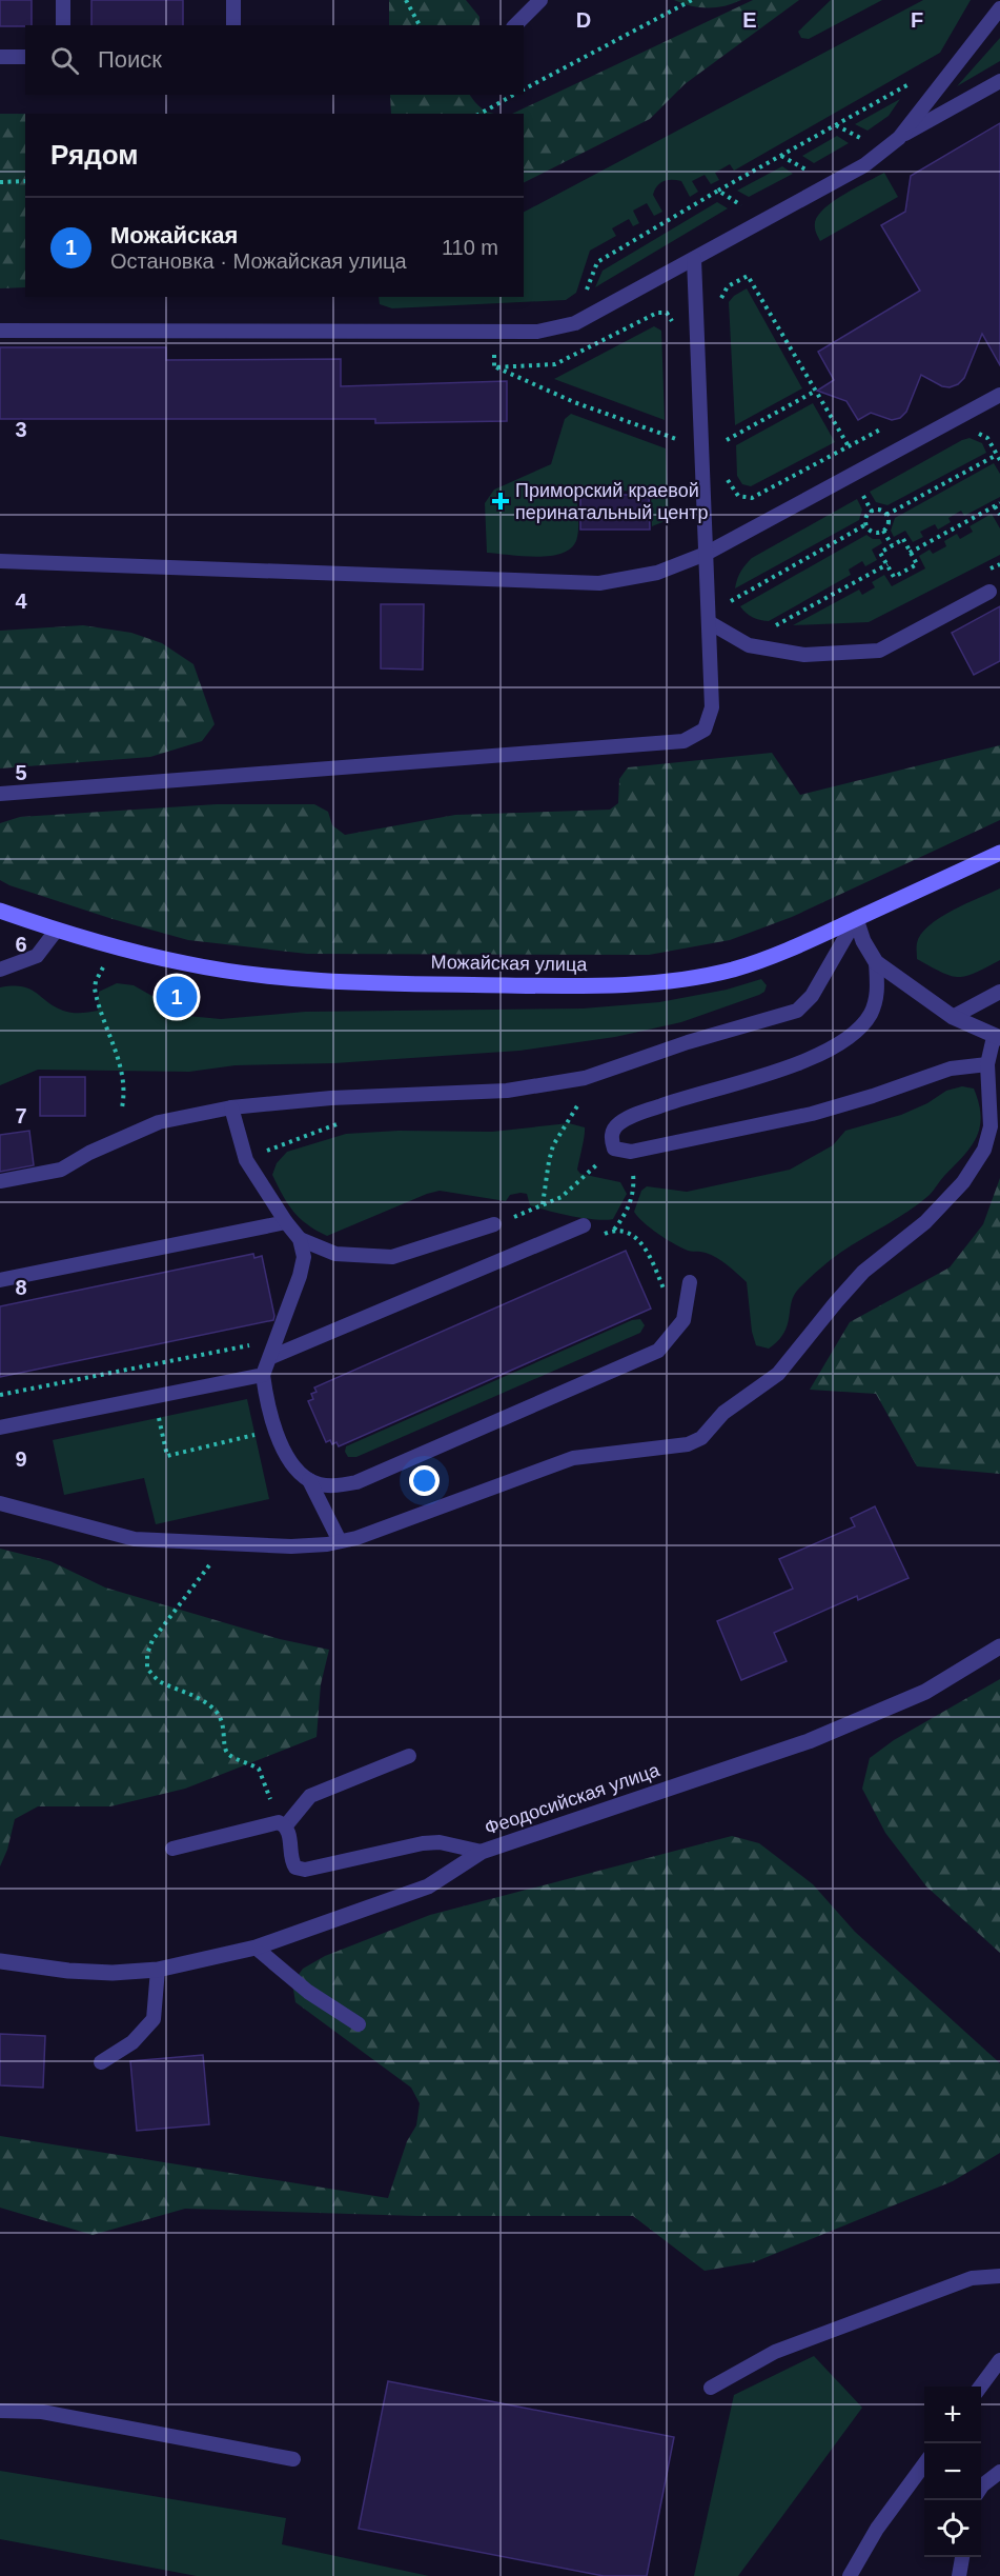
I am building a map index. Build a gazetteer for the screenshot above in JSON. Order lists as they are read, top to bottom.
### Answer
{
  "streets": {
    "main road": ["Можайская улица"],
    "street": ["Феодосийская улица"]
  },
  "places": {
    "health": ["Приморский краевой перинатальный центр"]
  },
  "page": {
    "search": "Поиск",
    "heading": "Рядом",
    "list": [
      {
        "mark": "1",
        "name": "Можайская",
        "note": "Остановка · Можайская улица",
        "value": "110 m"
      }
    ],
    "pins": "1",
    "map_buttons": ["+", "−"]
  },
  "grid": {
    "columns": ["D", "E", "F"],
    "rows": [
      "3",
      "4",
      "5",
      "6",
      "7",
      "8",
      "9"
    ]
  }
}
